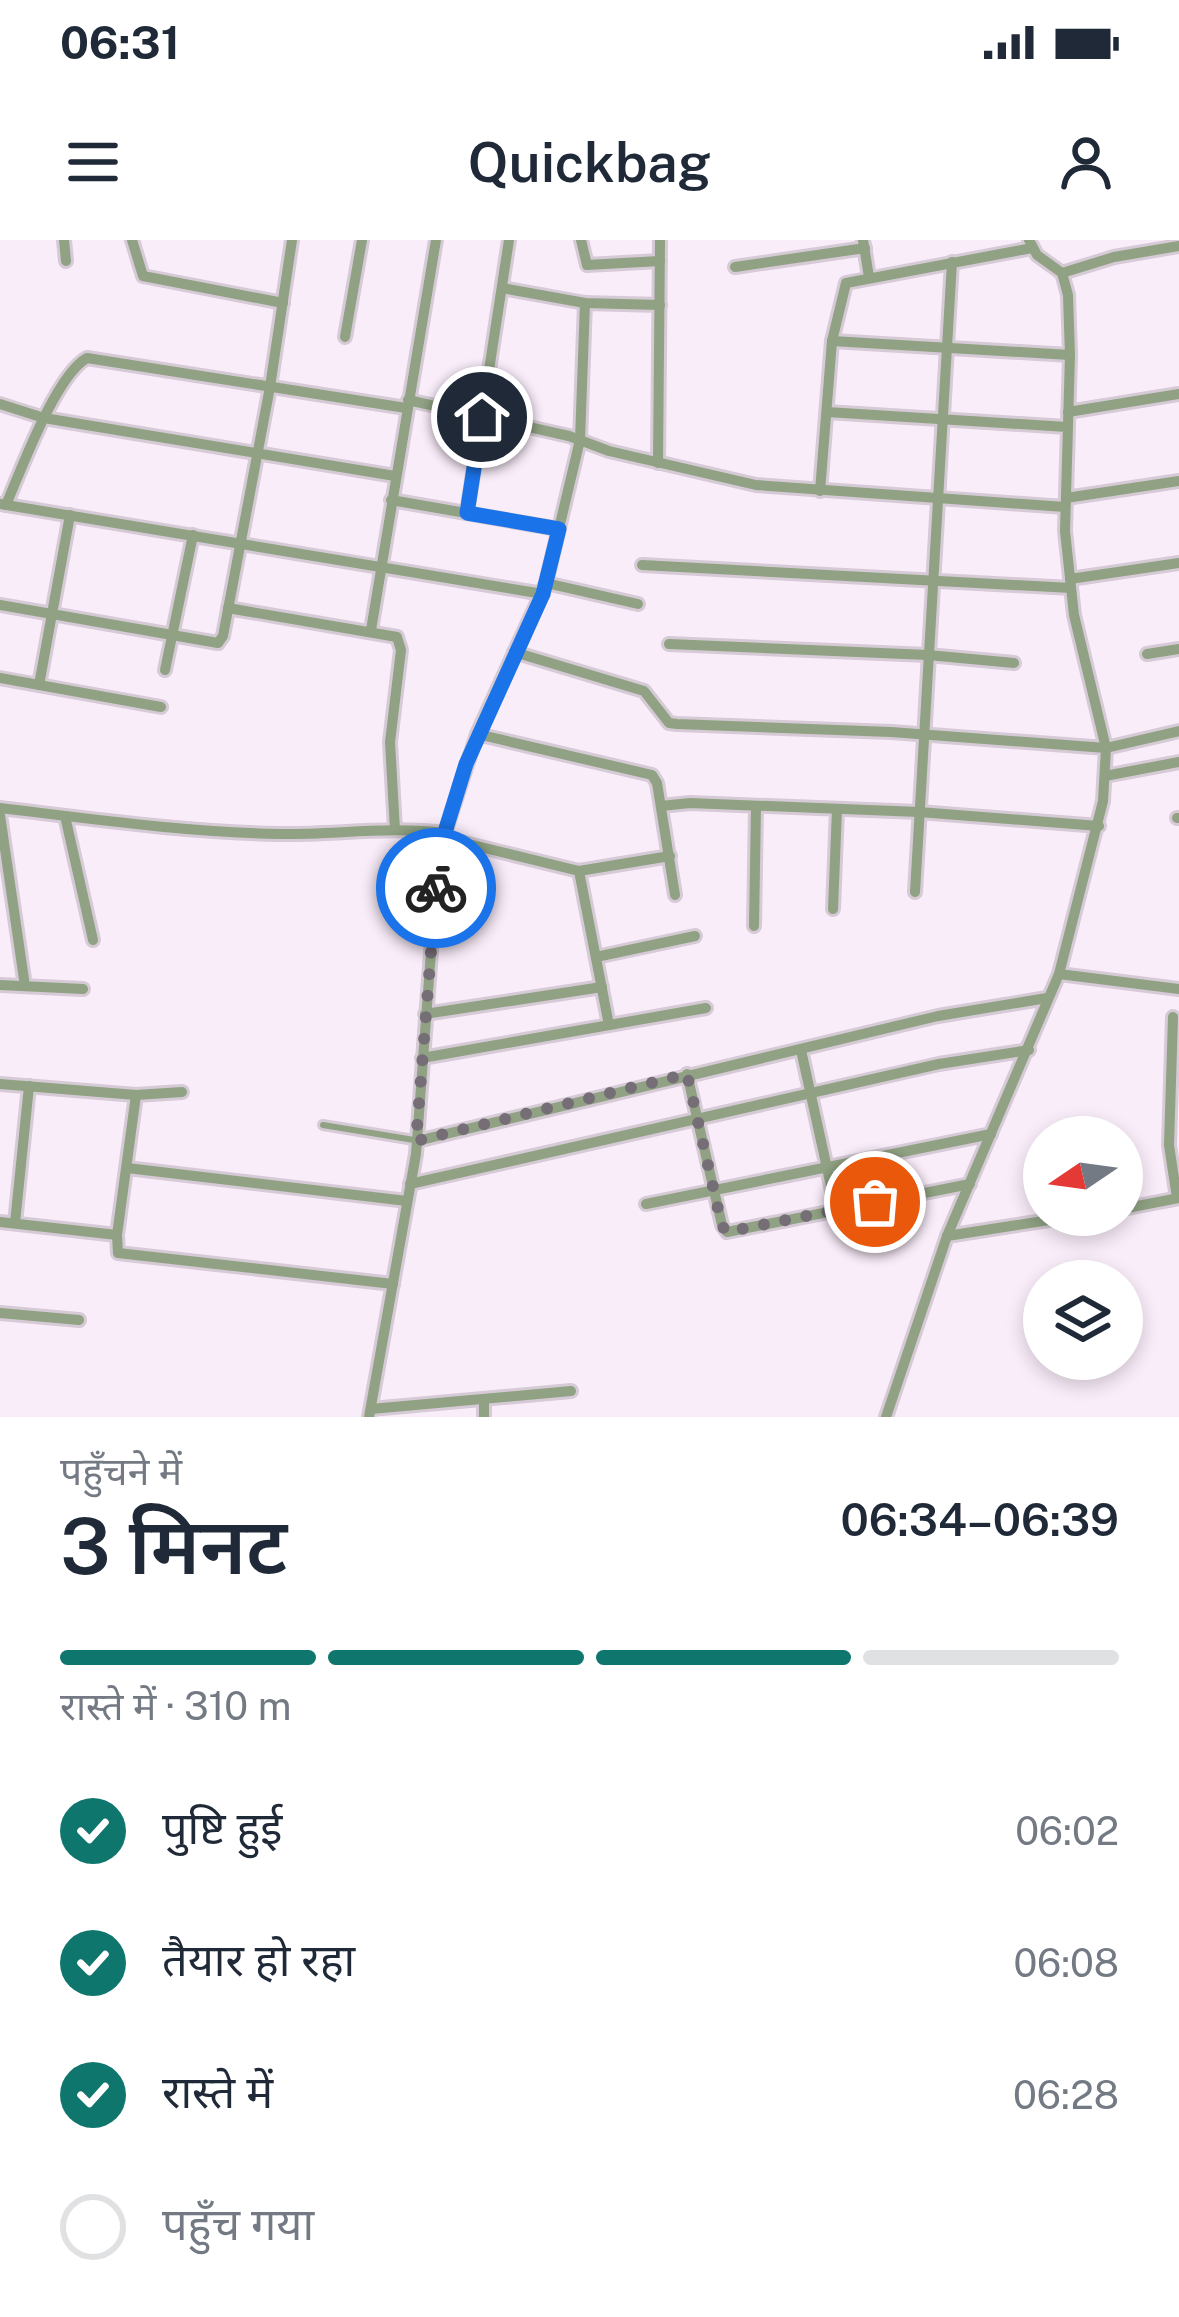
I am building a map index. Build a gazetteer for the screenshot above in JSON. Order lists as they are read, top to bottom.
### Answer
{
  "north": "left",
  "page": {
    "status": "06:31",
    "header": "Quickbag",
    "heading": ["3 मिनट", "पहुँचने में", "06:34–06:39"],
    "bar": "रास्ते में · 310 m",
    "list": [
      ["पुष्टि हुई", "06:02"],
      ["तैयार हो रहा", "06:08"],
      ["रास्ते में", "06:28"],
      "पहुँच गया"
    ]
  }
}
